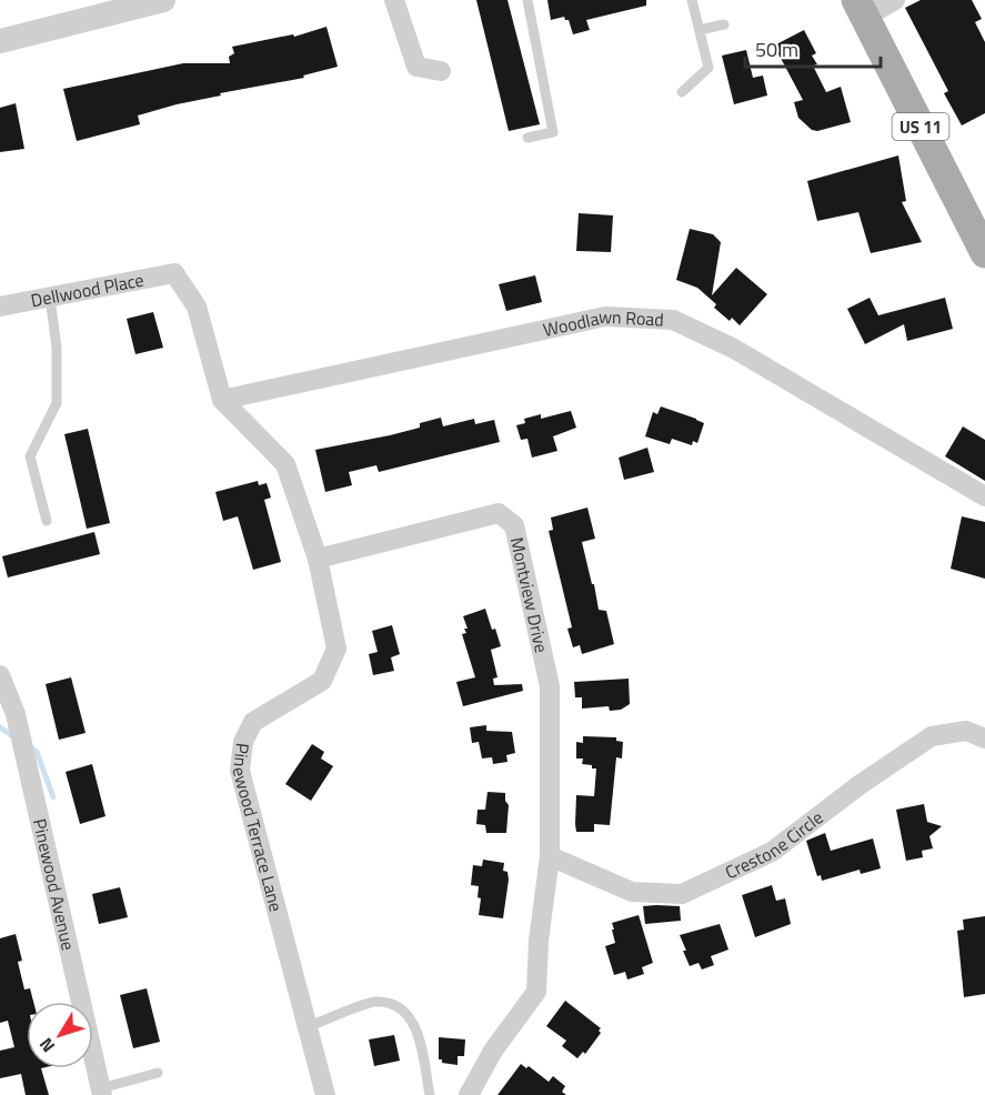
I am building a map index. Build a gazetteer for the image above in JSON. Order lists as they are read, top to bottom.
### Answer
{
  "streets": {
    "main road": ["US 11"],
    "street": [
      "Dellwood Place",
      "Woodlawn Road",
      "Montview Drive",
      "Pinewood Terrace Lane",
      "Crestone Circle",
      "Pinewood Avenue"
    ]
  },
  "crossings": [
    ["Dellwood Place", "Woodlawn Road"],
    ["Montview Drive", "Pinewood Terrace Lane"],
    ["Montview Drive", "Crestone Circle"]
  ],
  "scale_bar": "50 m",
  "north": "bottom left"
}
